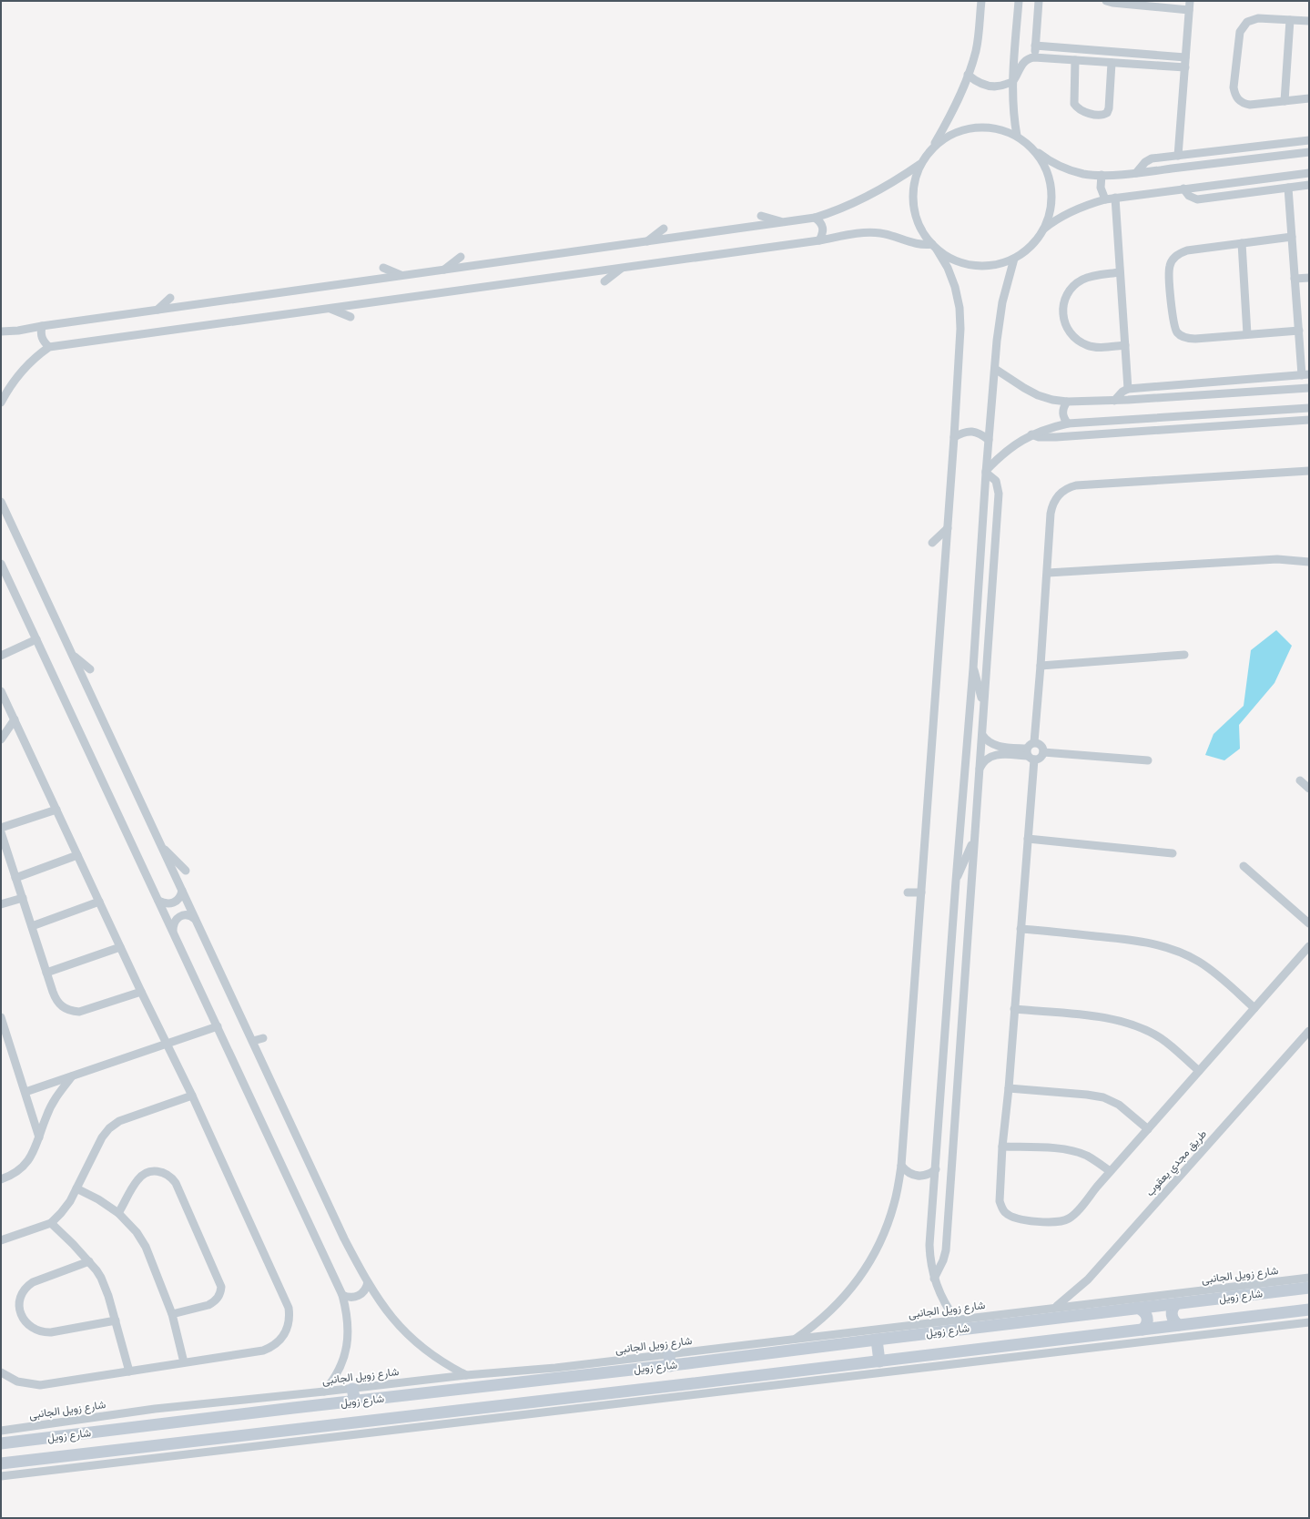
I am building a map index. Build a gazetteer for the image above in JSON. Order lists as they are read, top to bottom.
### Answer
{
  "streets": {
    "main road": ["شارع زويل"],
    "street": ["طريق مجدي يعقوب", "شارع زويل الجانبى"]
  },
  "crossings": [
    ["طريق مجدي يعقوب", "شارع زويل الجانبى"],
    ["شارع زويل الجانبى", "شارع زويل"]
  ]
}
